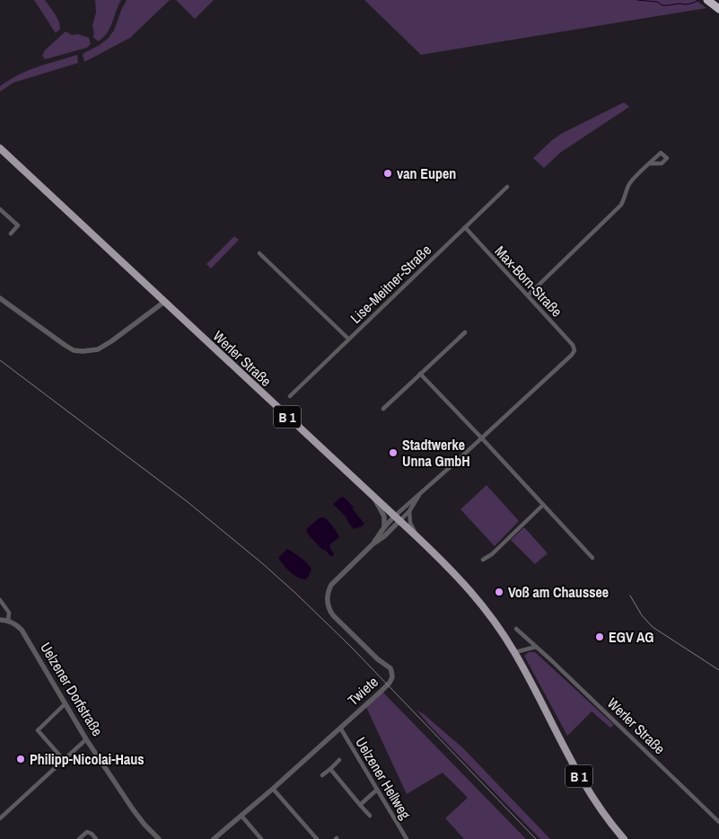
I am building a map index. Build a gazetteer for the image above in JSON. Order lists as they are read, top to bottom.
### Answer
{
  "streets": {
    "main road": ["Werler Straße", "B 1"],
    "street": [
      "Max-Born-Straße",
      "Lise-Meitner-Straße",
      "Uelzener Dorfstraße",
      "Twiete",
      "Uelzener Hellweg"
    ]
  },
  "crossings": [
    ["Max-Born-Straße", "Lise-Meitner-Straße"],
    ["Werler Straße", "Twiete"],
    ["Twiete", "Uelzener Hellweg"]
  ],
  "places": [
    "van Eupen",
    "Stadtwerke Unna GmbH",
    "Voß am Chaussee",
    "EGV AG",
    "Philipp-Nicolai-Haus"
  ]
}
